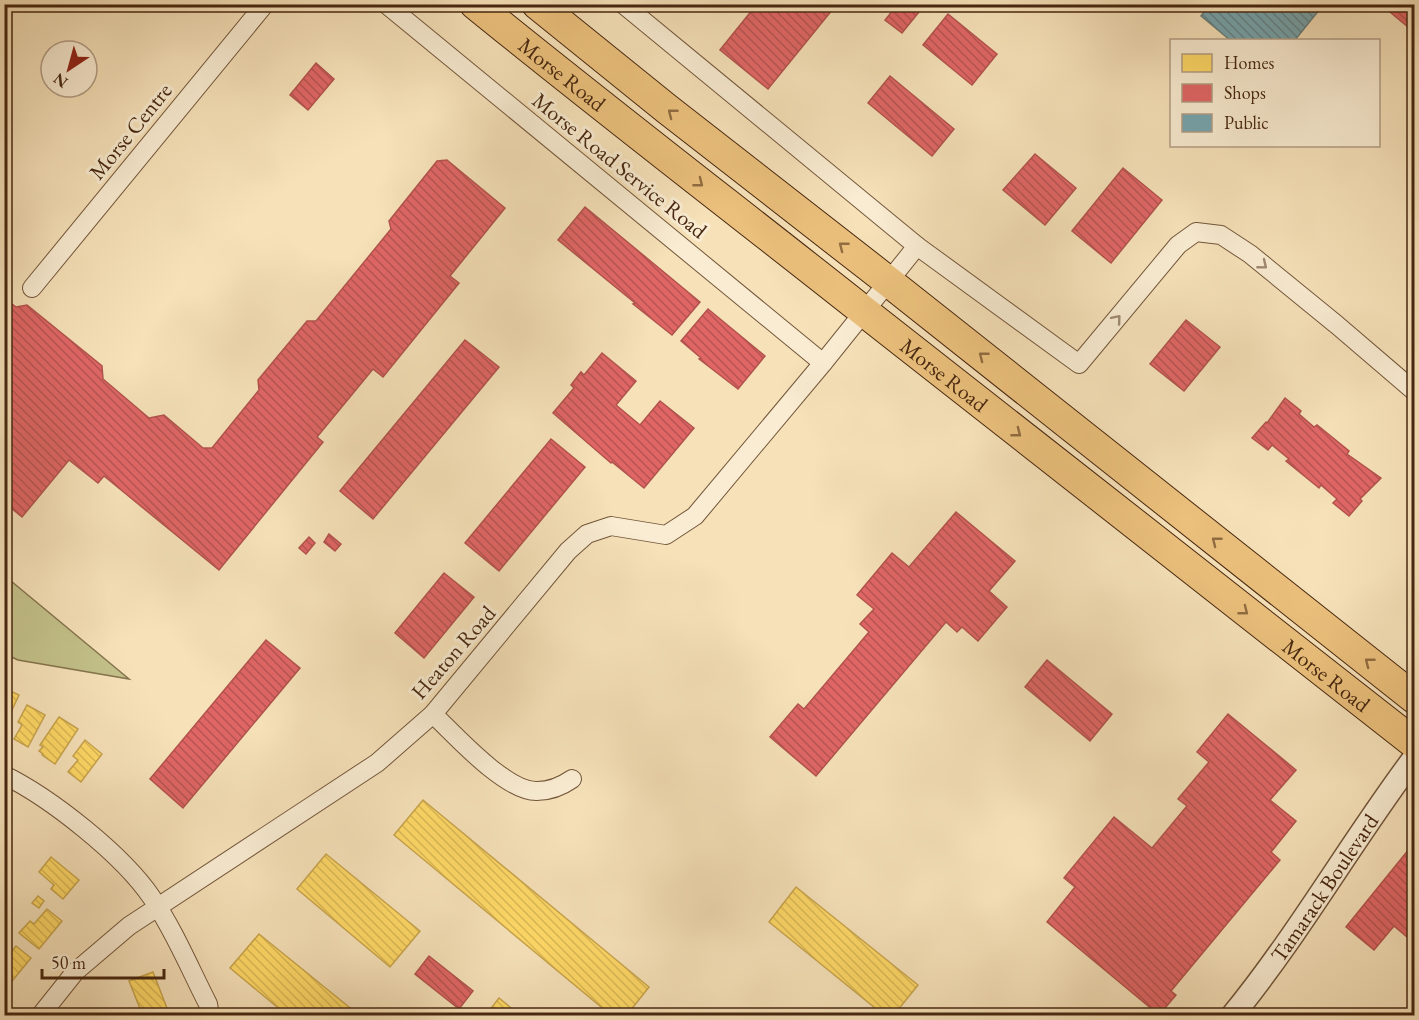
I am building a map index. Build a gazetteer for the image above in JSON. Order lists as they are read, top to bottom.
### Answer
{
  "streets": {
    "main road": ["Morse Road"],
    "street": [
      "Morse Centre",
      "Morse Road Service Road",
      "Heaton Road",
      "Tamarack Boulevard"
    ]
  },
  "crossings": [
    ["Morse Road", "Heaton Road"],
    ["Morse Road Service Road", "Heaton Road"]
  ],
  "legend": ["Homes", "Shops", "Public"],
  "scale_bar": "50 m",
  "north": "bottom left"
}
